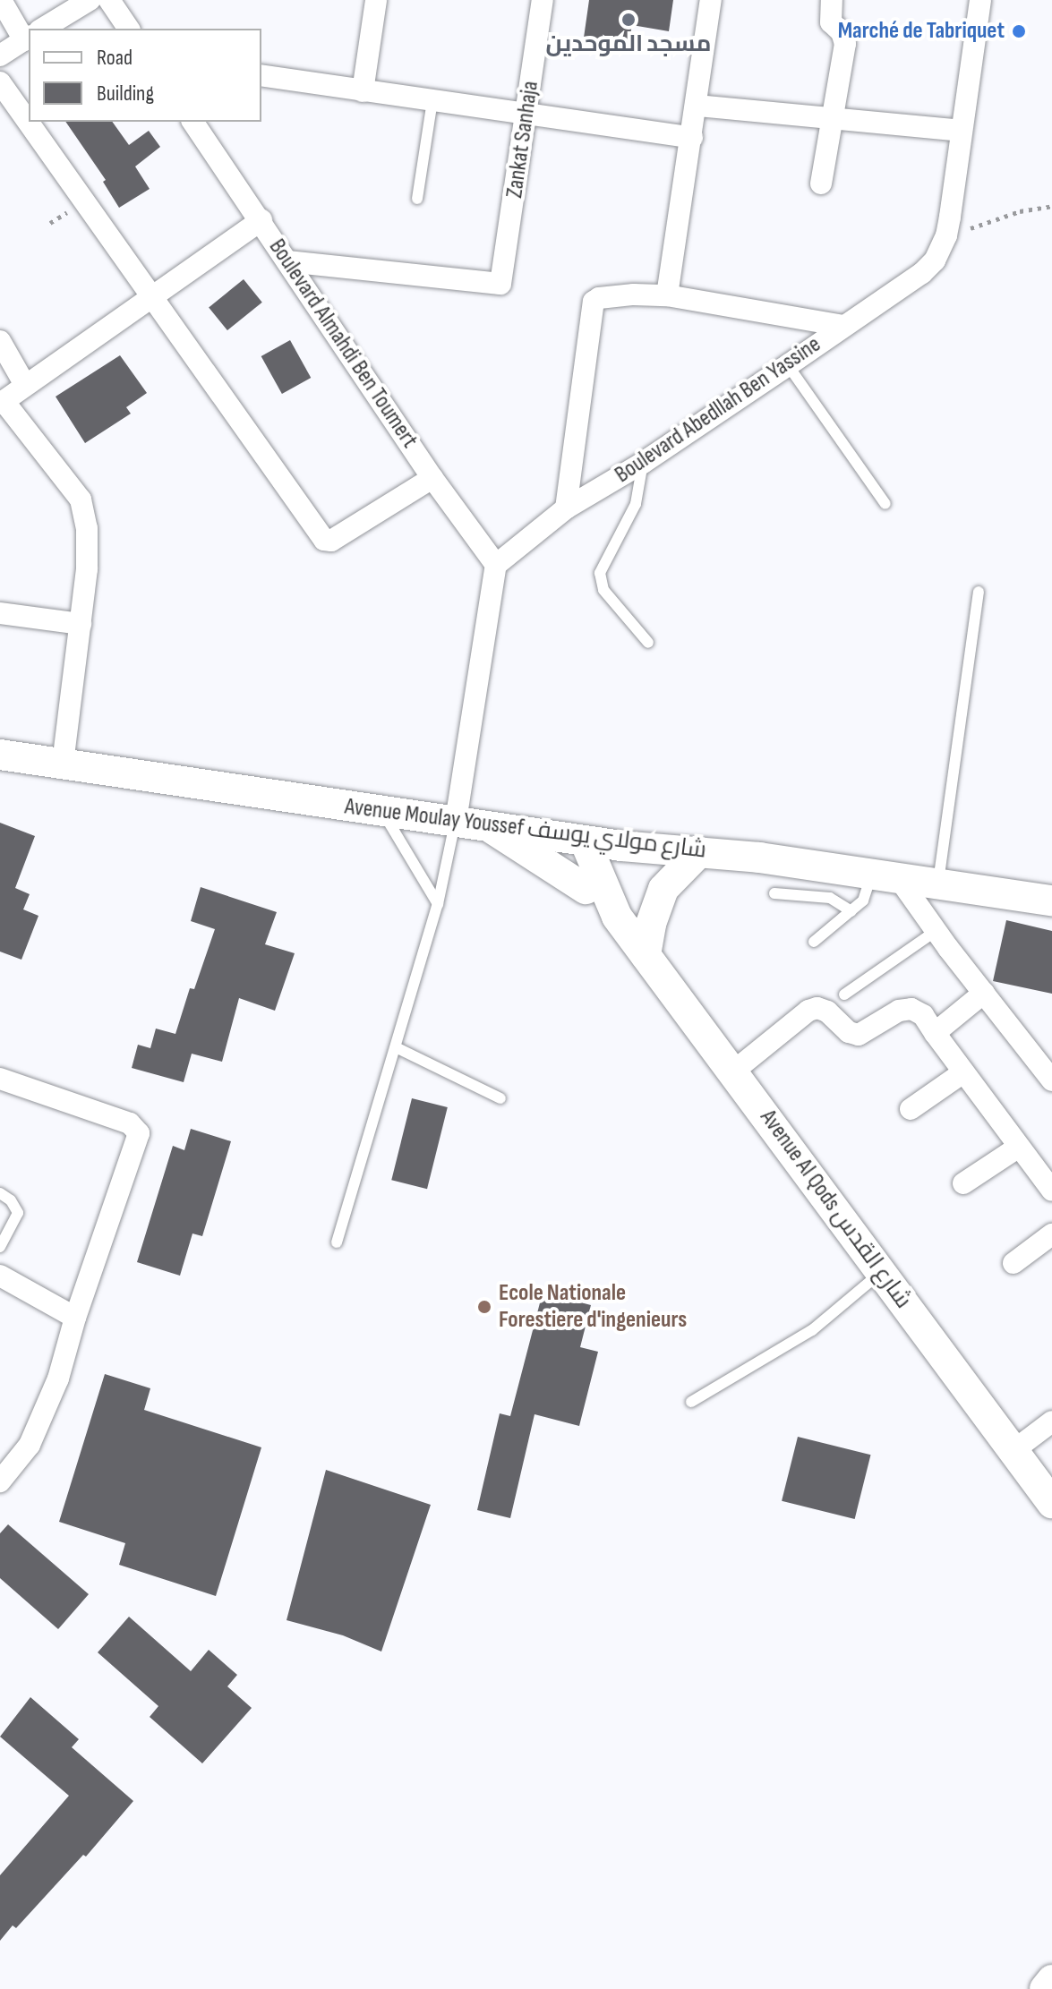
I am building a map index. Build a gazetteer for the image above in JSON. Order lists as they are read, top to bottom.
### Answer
{
  "streets": {
    "street": [
      "Zankat Sanhaja",
      "Boulevard Almahdi Ben Toumert",
      "Boulevard Abedllah Ben Yassine",
      "Avenue Moulay Youssef شارع مولاي يوسف",
      "Avenue Al Qods شارع القدس"
    ]
  },
  "crossings": [
    ["Zankat Sanhaja", "Boulevard Almahdi Ben Toumert"],
    ["Boulevard Almahdi Ben Toumert", "Boulevard Abedllah Ben Yassine"],
    ["Avenue Moulay Youssef شارع مولاي يوسف", "Avenue Al Qods شارع القدس"]
  ],
  "places": ["مسجد الموحدين", "Marché de Tabriquet", "Ecole Nationale Forestiere d'ingenieurs"],
  "legend": ["Road", "Building"]
}
